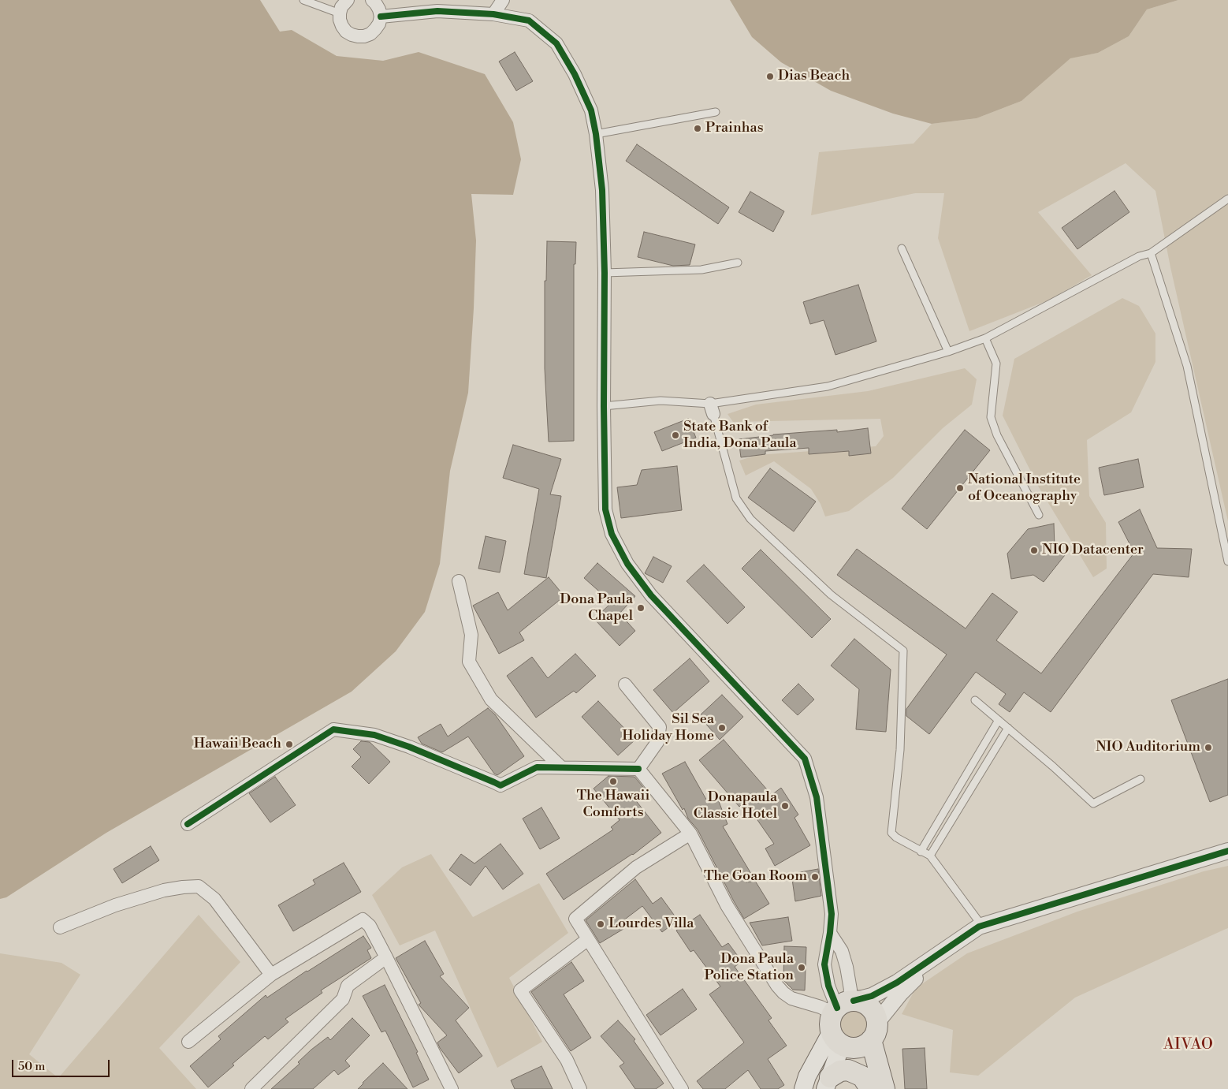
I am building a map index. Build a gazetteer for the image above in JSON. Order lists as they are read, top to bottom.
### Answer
{
  "districts": ["AIVAO"],
  "places": [
    "Dias Beach",
    "Prainhas",
    "State Bank of India, Dona Paula",
    "National Institute of Oceanography",
    "NIO Datacenter",
    "Dona Paula Chapel",
    "Sil Sea Holiday Home",
    "Hawaii Beach",
    "NIO Auditorium",
    "The Hawaii Comforts",
    "Donapaula Classic Hotel",
    "The Goan Room",
    "Lourdes Villa",
    "Dona Paula Police Station"
  ],
  "scale_bar": "50 m"
}
